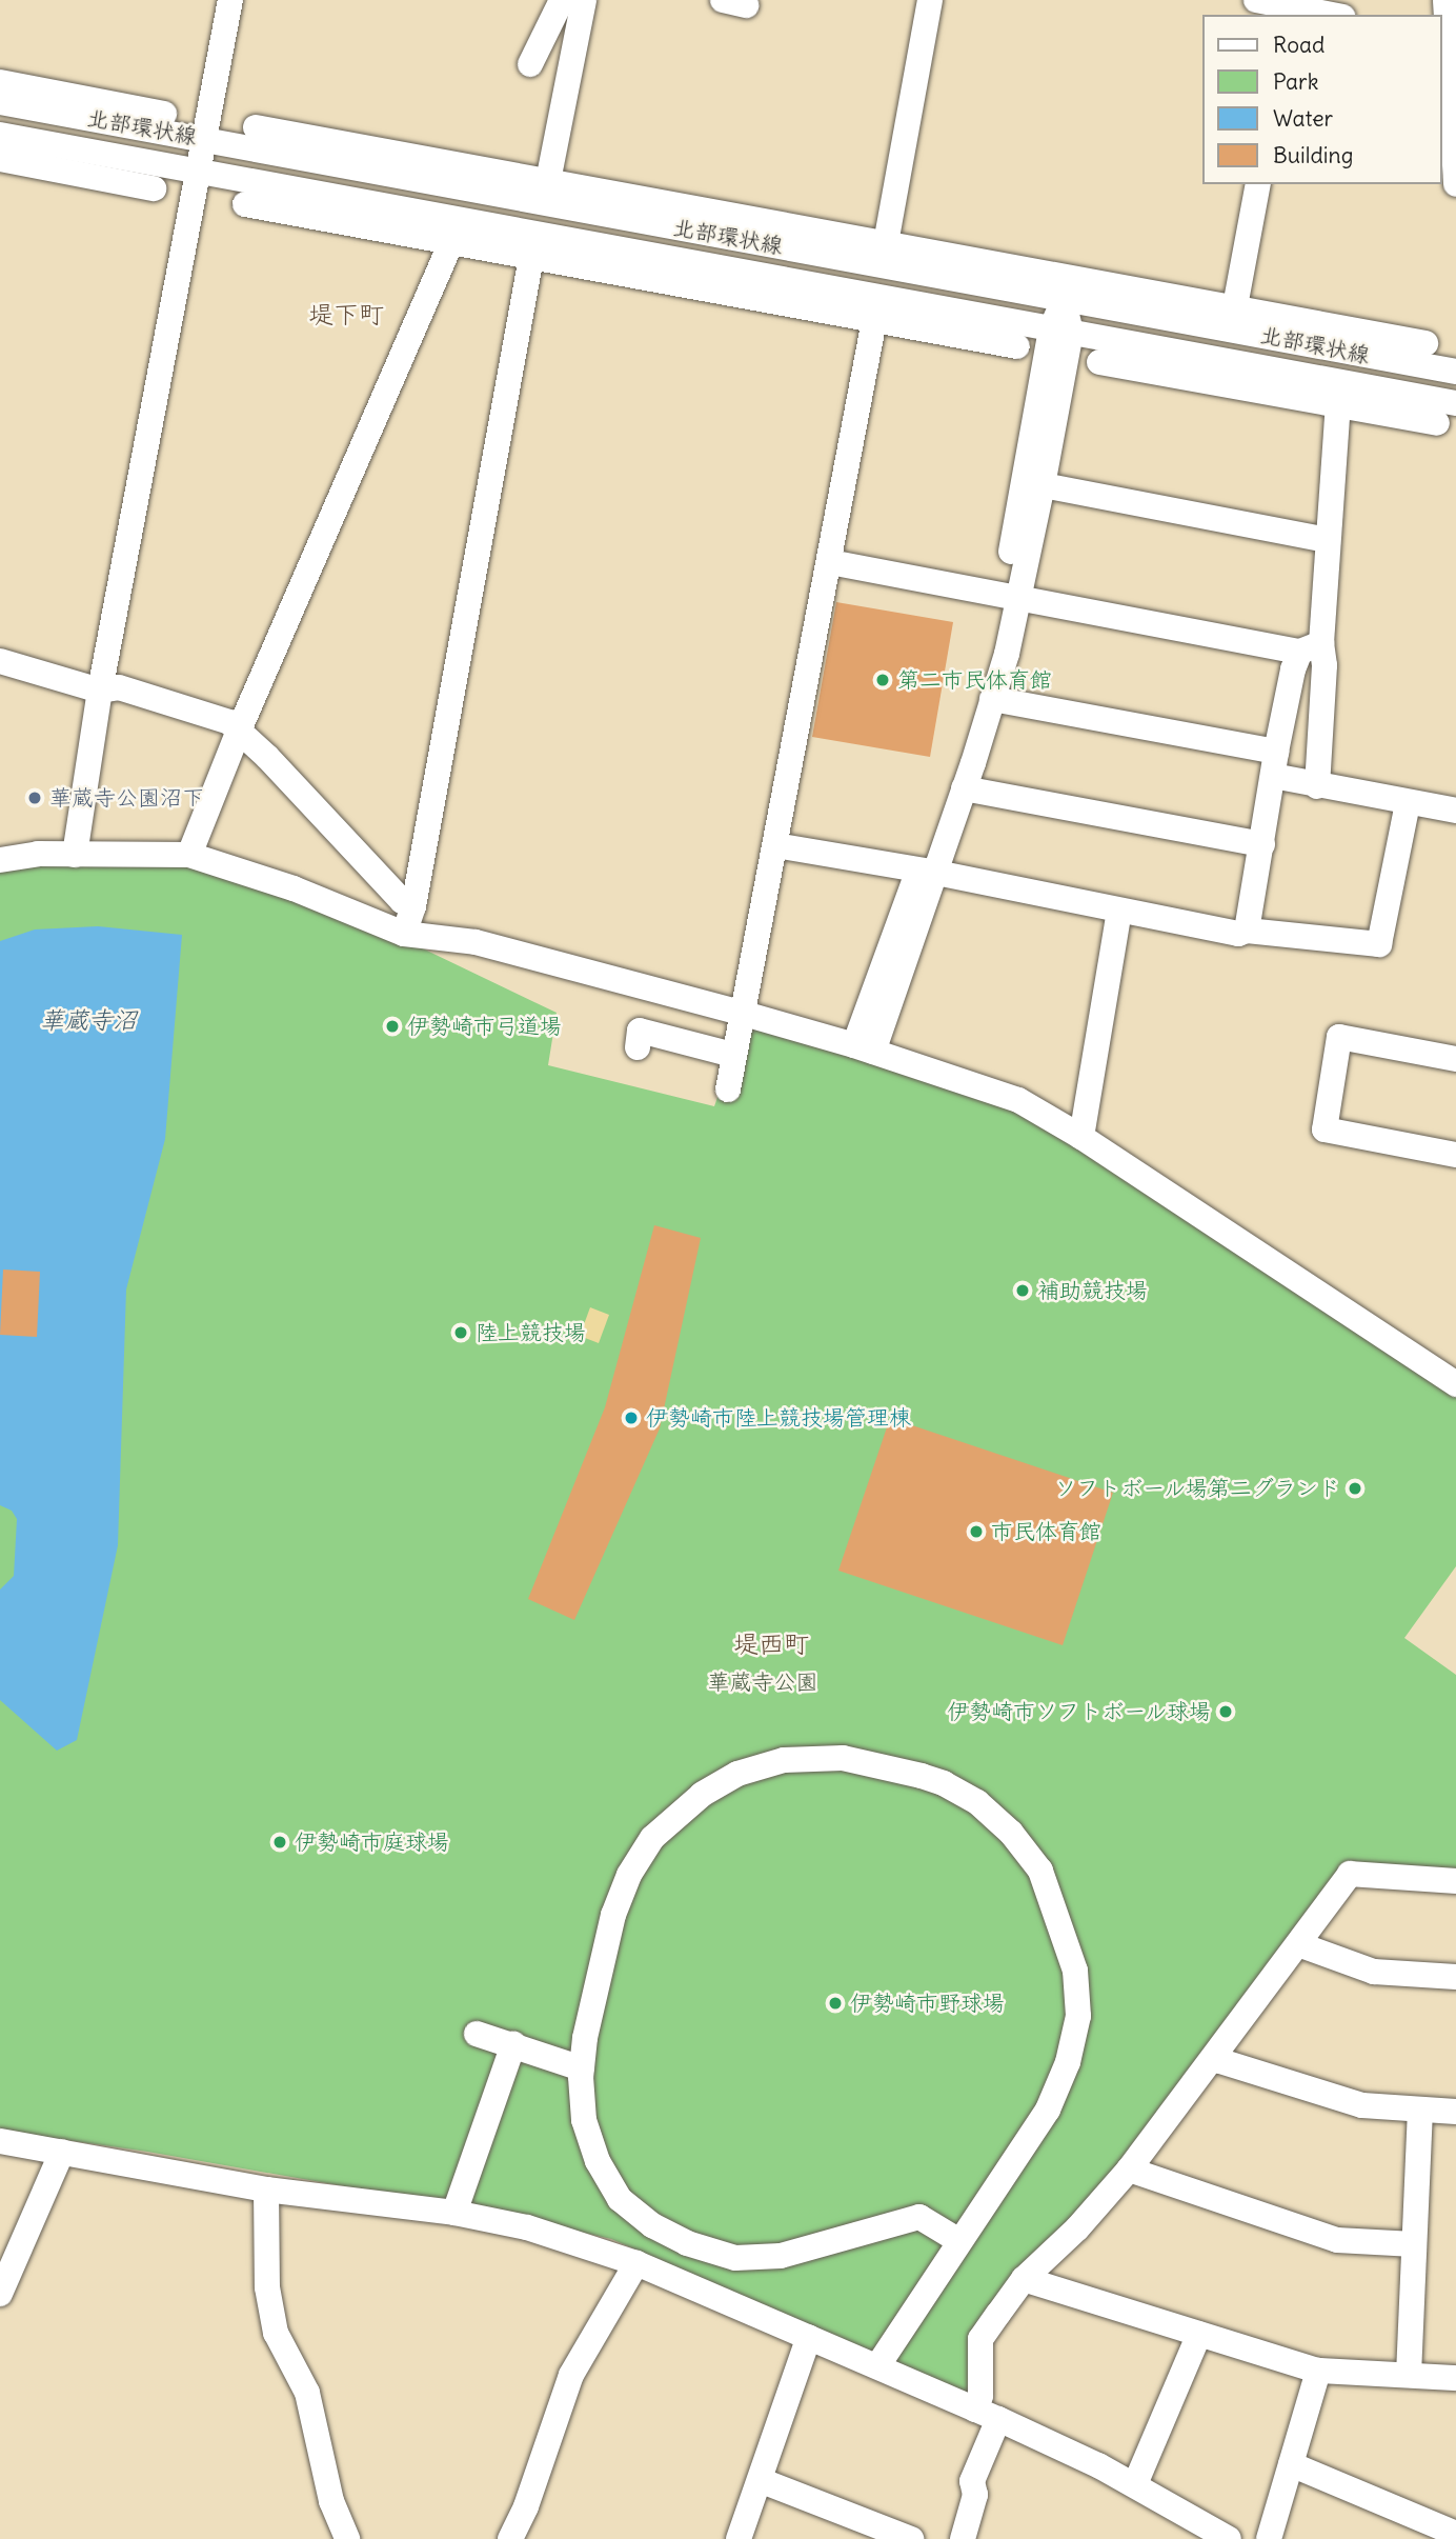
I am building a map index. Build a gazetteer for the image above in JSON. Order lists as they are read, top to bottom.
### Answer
{
  "streets": {
    "street": ["北部環状線"]
  },
  "districts": ["堤下町", "堤西町"],
  "water": ["華蔵寺沼"],
  "parks": ["華蔵寺公園"],
  "places": [
    "第二市民体育館",
    "華蔵寺公園沼下",
    "伊勢崎市弓道場",
    "補助競技場",
    "陸上競技場",
    "伊勢崎市陸上競技場管理棟",
    "ソフトボール場第二グランド",
    "市民体育館",
    "伊勢崎市ソフトボール球場",
    "伊勢崎市庭球場",
    "伊勢崎市野球場"
  ],
  "legend": [
    "Road",
    "Park",
    "Water",
    "Building"
  ]
}
